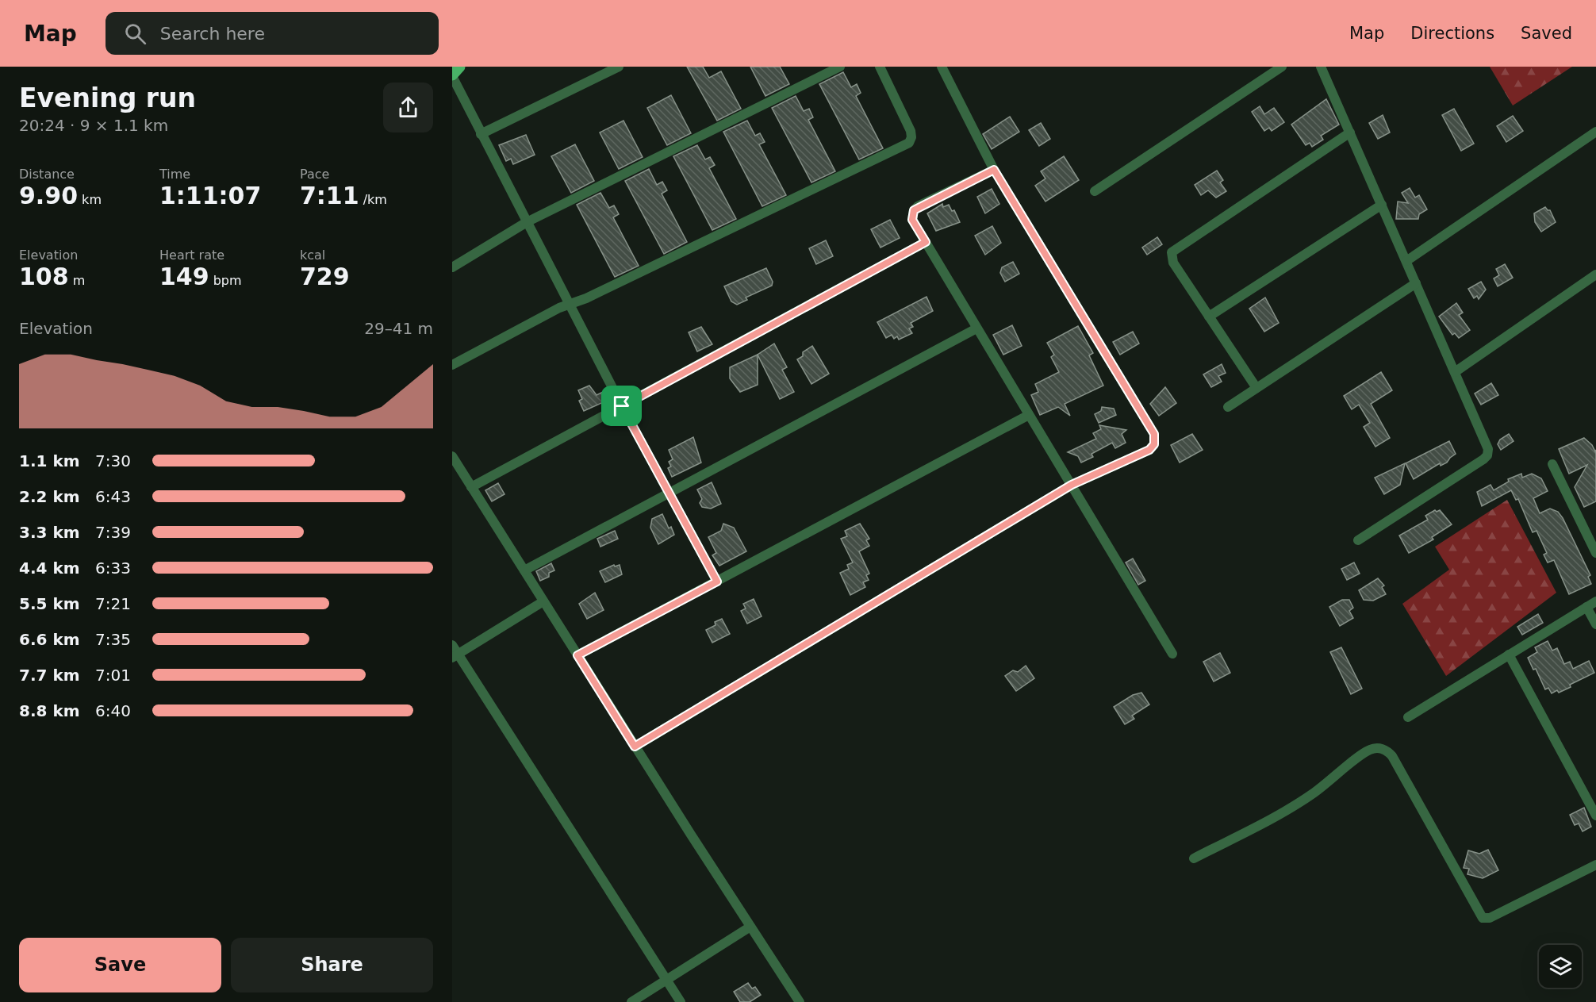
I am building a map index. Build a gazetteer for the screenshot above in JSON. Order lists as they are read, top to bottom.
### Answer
{
  "page": {
    "header": "Map",
    "search": "Search here",
    "nav": ["Map", "Directions", "Saved"],
    "heading": ["Evening run", "20:24 · 9 × 1.1 km"],
    "stats": [
      ["Distance", "9.90 km"],
      ["Time", "1:11:07"],
      ["Pace", "7:11 /km"],
      ["Elevation", "108 m"],
      ["Heart rate", "149 bpm"],
      ["kcal", "729"]
    ],
    "chart": ["Elevation", "29–41 m"],
    "list": [
      {
        "name": "1.1 km",
        "note": "7:30"
      },
      {
        "name": "2.2 km",
        "note": "6:43"
      },
      {
        "name": "3.3 km",
        "note": "7:39"
      },
      {
        "name": "4.4 km",
        "note": "6:33"
      },
      {
        "name": "5.5 km",
        "note": "7:21"
      },
      {
        "name": "6.6 km",
        "note": "7:35"
      },
      {
        "name": "7.7 km",
        "note": "7:01"
      },
      {
        "name": "8.8 km",
        "note": "6:40"
      }
    ],
    "buttons": ["Save", "Share"]
  }
}
